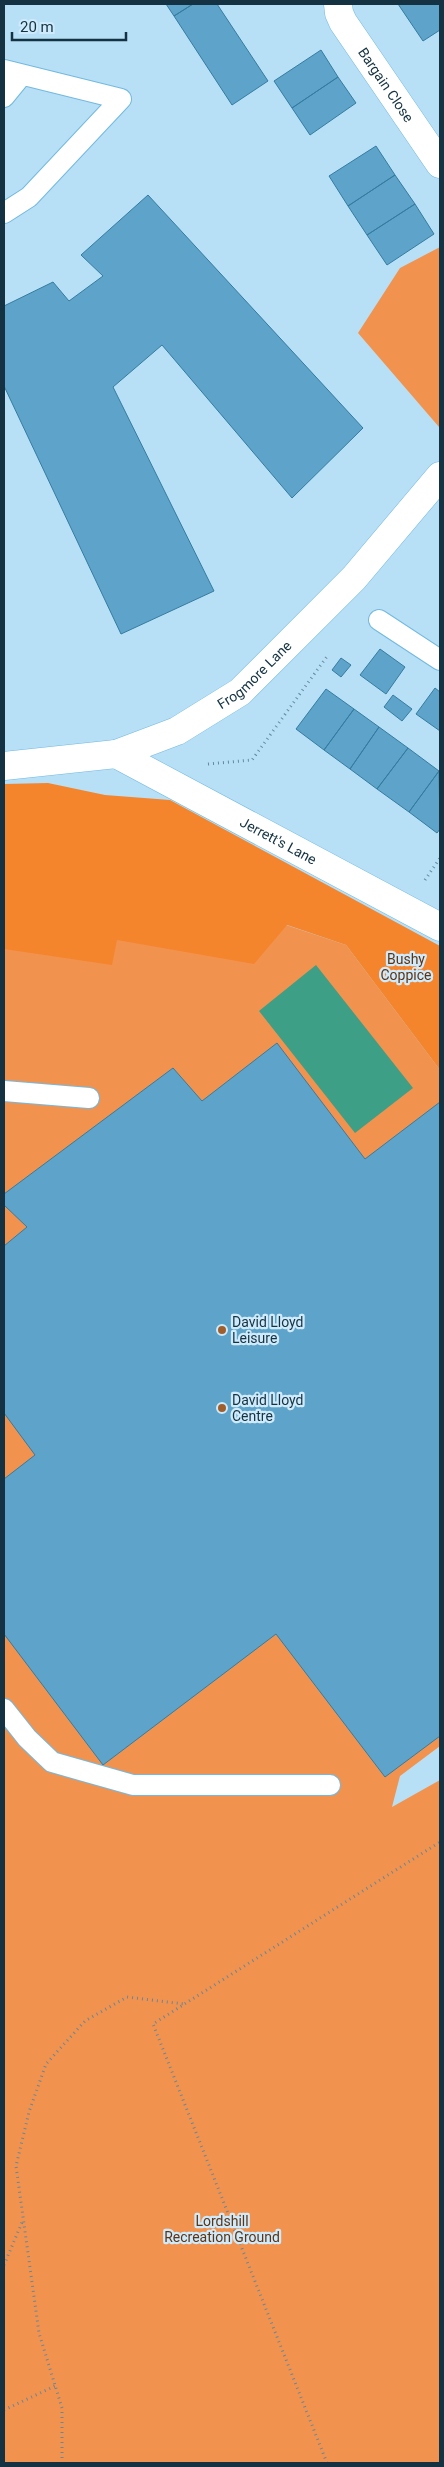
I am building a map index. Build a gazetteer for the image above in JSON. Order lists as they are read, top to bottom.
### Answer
{
  "streets": {
    "street": ["Bargain Close", "Frogmore Lane", "Jerrett's Lane"]
  },
  "crossings": [
    ["Frogmore Lane", "Jerrett's Lane"]
  ],
  "parks": ["Bushy Coppice", "Lordshill Recreation Ground"],
  "places": ["David Lloyd Leisure", "David Lloyd Centre"],
  "scale_bar": "20 m"
}
